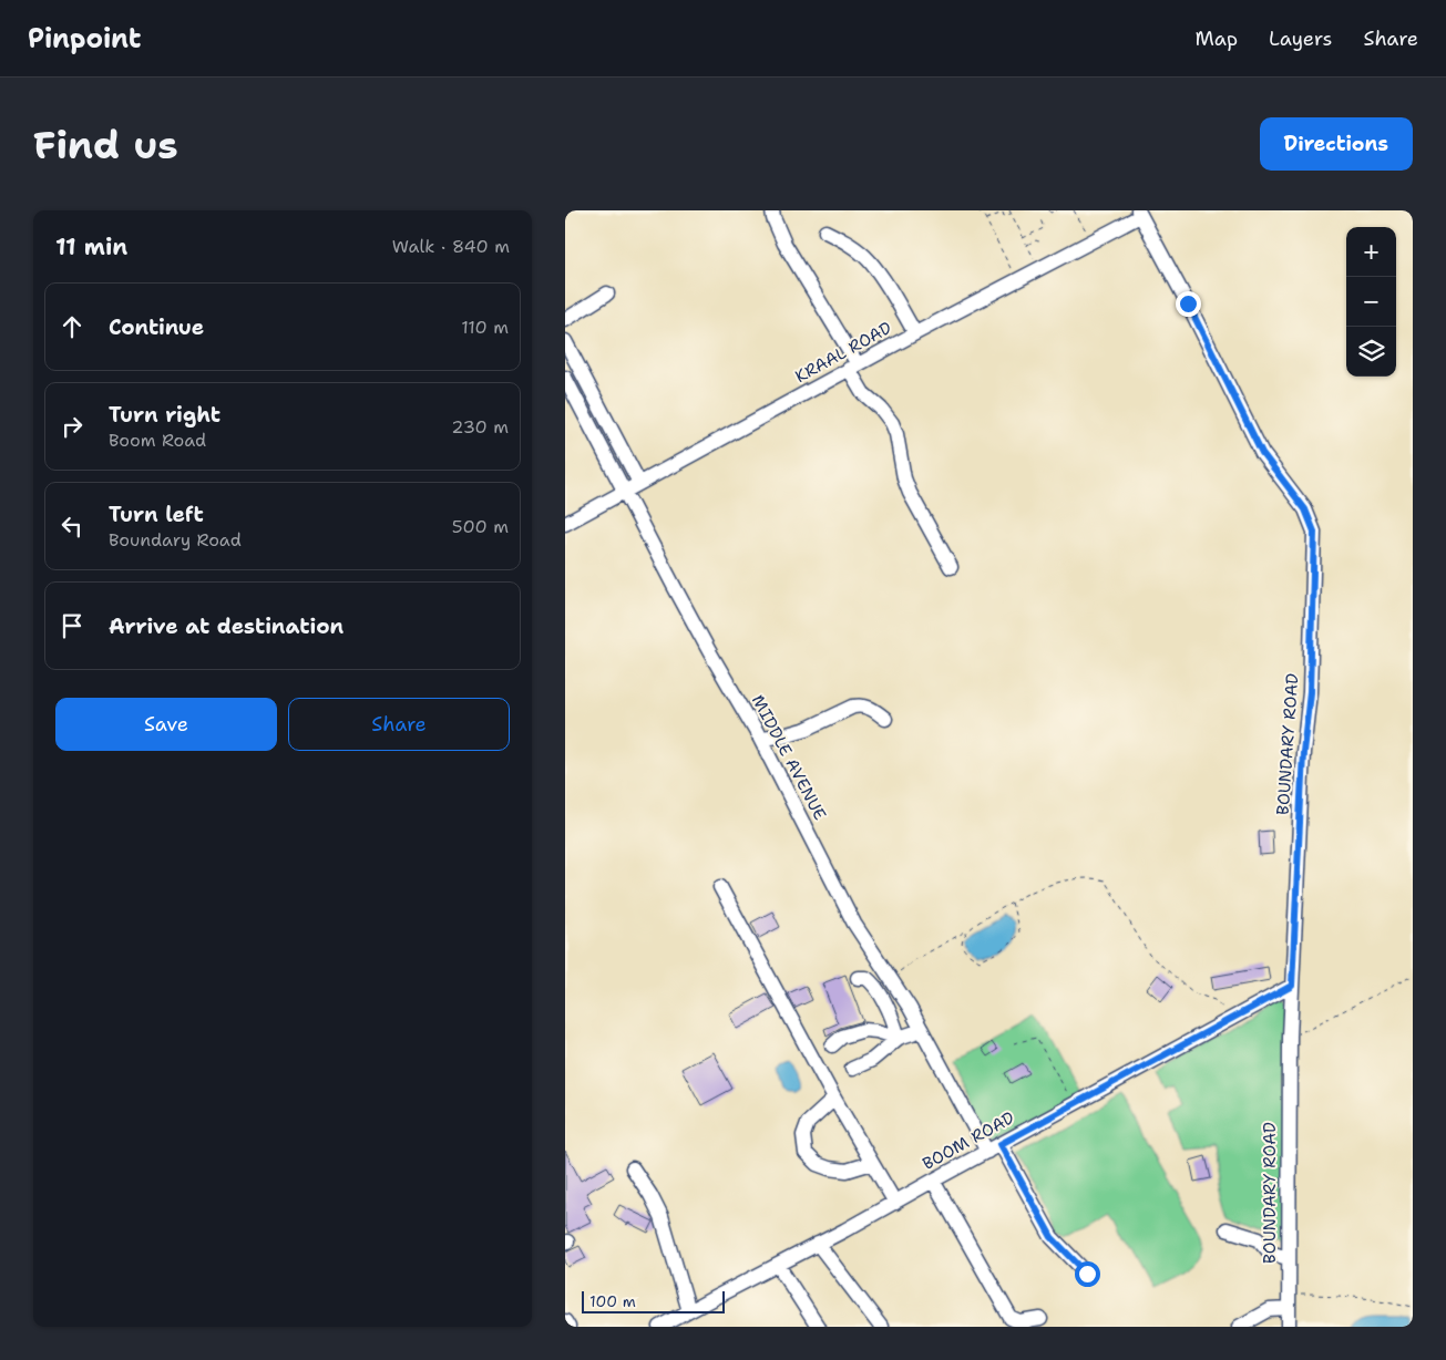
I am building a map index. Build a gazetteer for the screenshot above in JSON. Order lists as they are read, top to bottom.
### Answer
{
  "streets": {
    "street": [
      "KRAAL ROAD",
      "BOUNDARY ROAD",
      "MIDDLE AVENUE",
      "BOOM ROAD"
    ]
  },
  "crossings": [
    ["KRAAL ROAD", "BOUNDARY ROAD"],
    ["KRAAL ROAD", "MIDDLE AVENUE"],
    ["BOUNDARY ROAD", "BOOM ROAD"],
    ["MIDDLE AVENUE", "BOOM ROAD"]
  ],
  "scale_bar": "100 m",
  "page": {
    "header": "Pinpoint",
    "nav": ["Map", "Layers", "Share"],
    "buttons": [
      "Directions",
      ["Save", "Share"]
    ],
    "title": "Find us",
    "heading": ["11 min", "Walk · 840 m"],
    "map_buttons": ["+", "−"],
    "list": [
      ["Continue", "110 m"],
      ["Turn right", "Boom Road", "230 m"],
      ["Turn left", "Boundary Road", "500 m"],
      "Arrive at destination"
    ],
    "scale": "100 m"
  }
}
